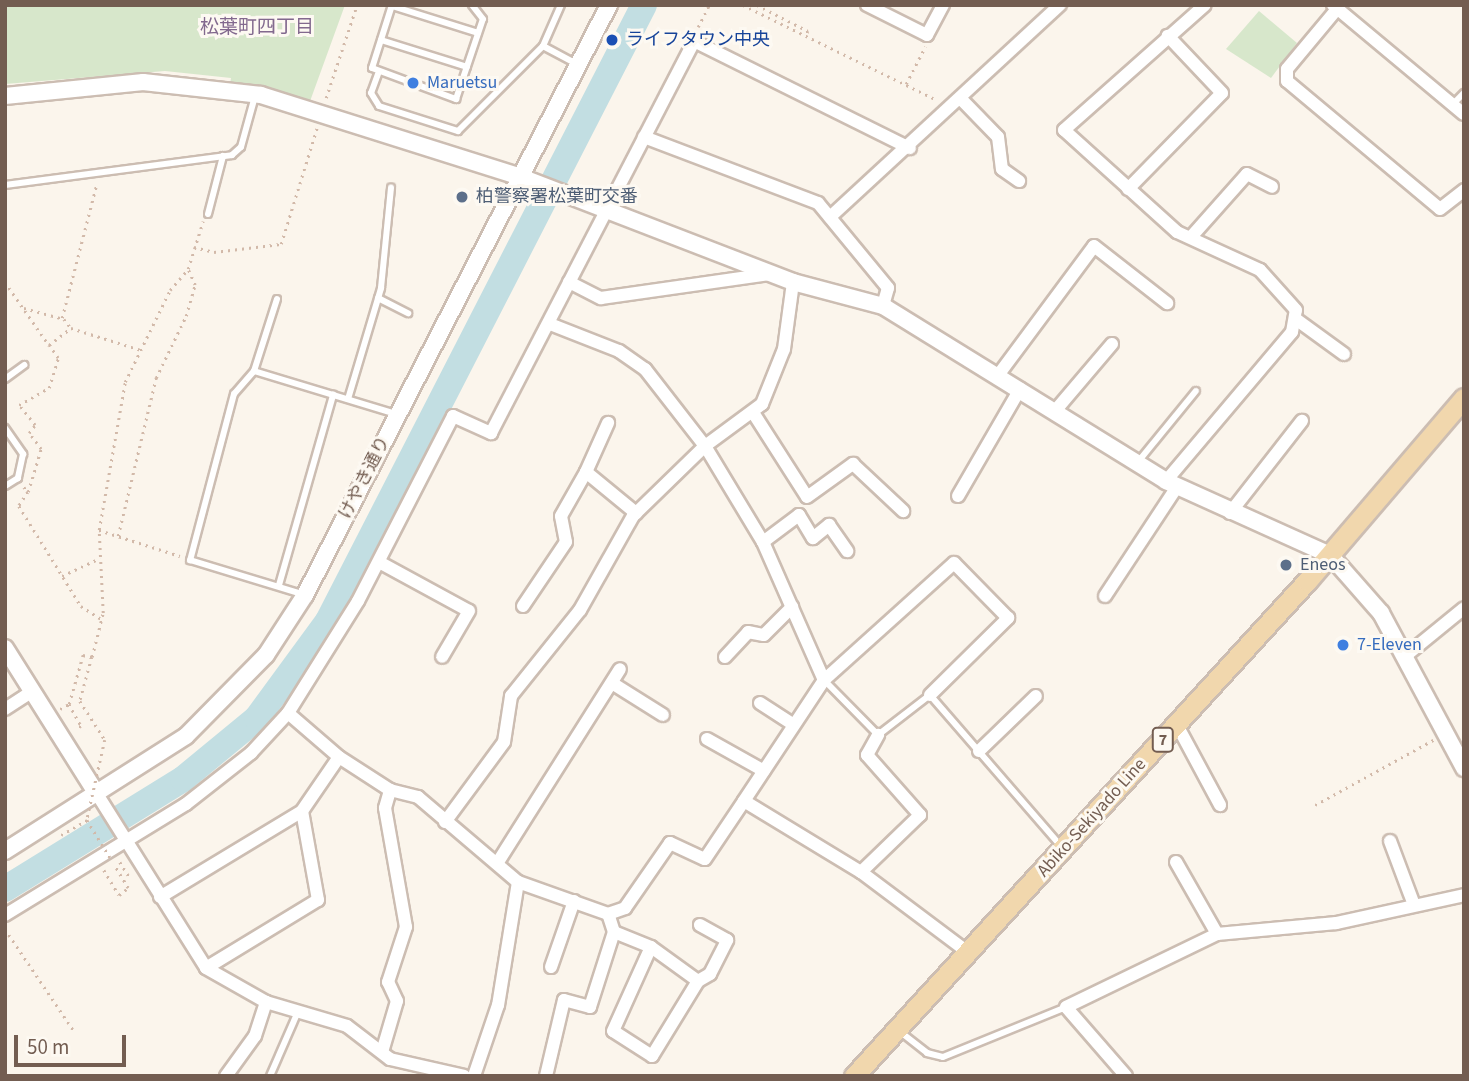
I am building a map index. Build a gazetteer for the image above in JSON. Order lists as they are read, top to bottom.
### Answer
{
  "streets": {
    "main road": ["7", "Abiko-Sekiyado Line"],
    "street": ["けやき通り"]
  },
  "districts": ["松葉町四丁目"],
  "places": [
    "ライフタウン中央",
    "Maruetsu",
    "柏警察署松葉町交番",
    "Eneos",
    "7-Eleven"
  ],
  "scale_bar": "50 m"
}
